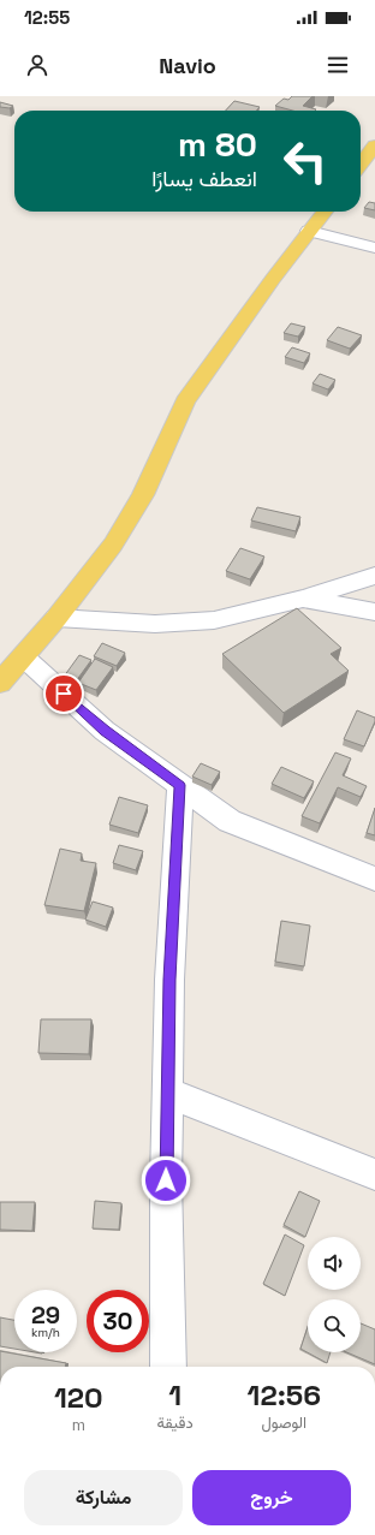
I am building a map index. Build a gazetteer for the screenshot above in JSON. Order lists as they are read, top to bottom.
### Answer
{
  "page": {
    "status": "12:55",
    "header": "Navio",
    "turn": ["80 m", "انعطف يسارًا"],
    "speed": "29 km/h",
    "limit": "30",
    "eta": [
      "12:56",
      "الوصول",
      "1",
      "دقيقة",
      "120",
      "m"
    ],
    "buttons": ["خروج", "مشاركة"]
  }
}
